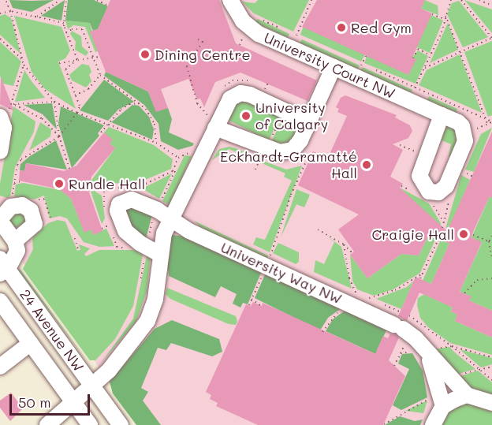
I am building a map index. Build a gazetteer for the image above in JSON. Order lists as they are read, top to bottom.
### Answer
{
  "streets": {
    "street": ["University Court NW", "University Way NW", "24 Avenue NW"]
  },
  "places": [
    "Red Gym",
    "Dining Centre",
    "University of Calgary",
    "Eckhardt-Gramatté Hall",
    "Rundle Hall",
    "Craigie Hall"
  ],
  "scale_bar": "50 m"
}
